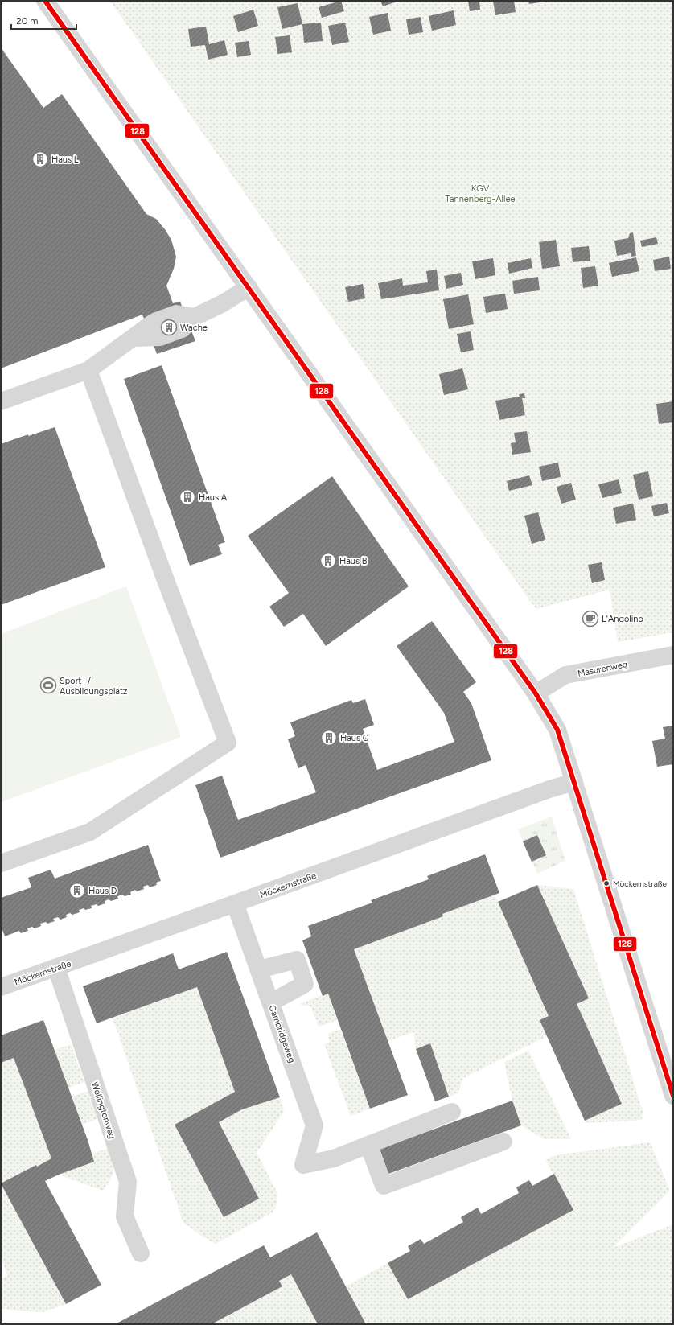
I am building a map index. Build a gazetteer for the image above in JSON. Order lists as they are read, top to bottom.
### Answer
{
  "streets": {
    "street": [
      "Masurenweg",
      "Möckernstraße",
      "Cambridgeweg",
      "Wellingtonweg"
    ]
  },
  "crossings": [
    ["Möckernstraße", "Cambridgeweg"],
    ["Möckernstraße", "Wellingtonweg"]
  ],
  "parks": ["KGV Tannenberg-Allee"],
  "places": {
    "building": [
      "Haus L",
      "Wache",
      "Haus A",
      "Haus B",
      "Haus C",
      "Haus D"
    ],
    "cafe": ["L'Angolino"],
    "sports": ["Sport- / Ausbildungsplatz"],
    "other": ["Möckernstraße"]
  },
  "lines": ["transit line 128"],
  "scale_bar": "20 m"
}
